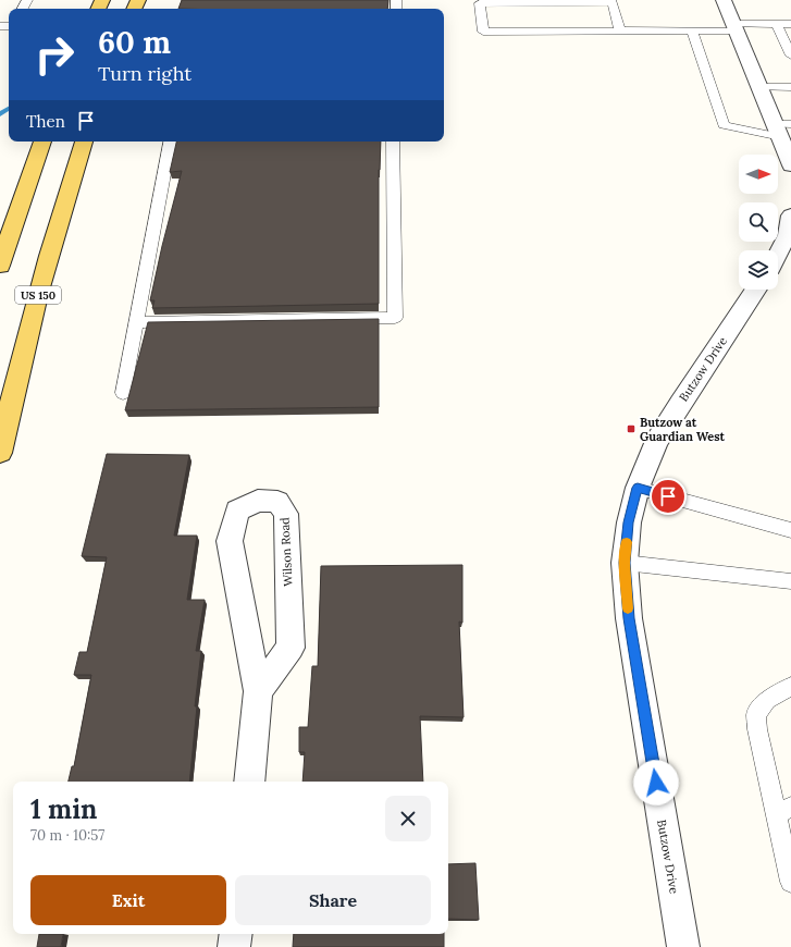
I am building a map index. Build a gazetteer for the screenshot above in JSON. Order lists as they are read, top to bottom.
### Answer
{
  "streets": {
    "main road": ["US 150"],
    "street": ["Butzow Drive", "Wilson Road"]
  },
  "places": {
    "transit": ["Butzow at Guardian West"]
  },
  "north": "right",
  "page": {
    "turn": ["60 m", "Turn right"],
    "then": "Then",
    "heading": ["1 min", "70 m · 10:57"],
    "buttons": ["Exit", "Share"]
  }
}
